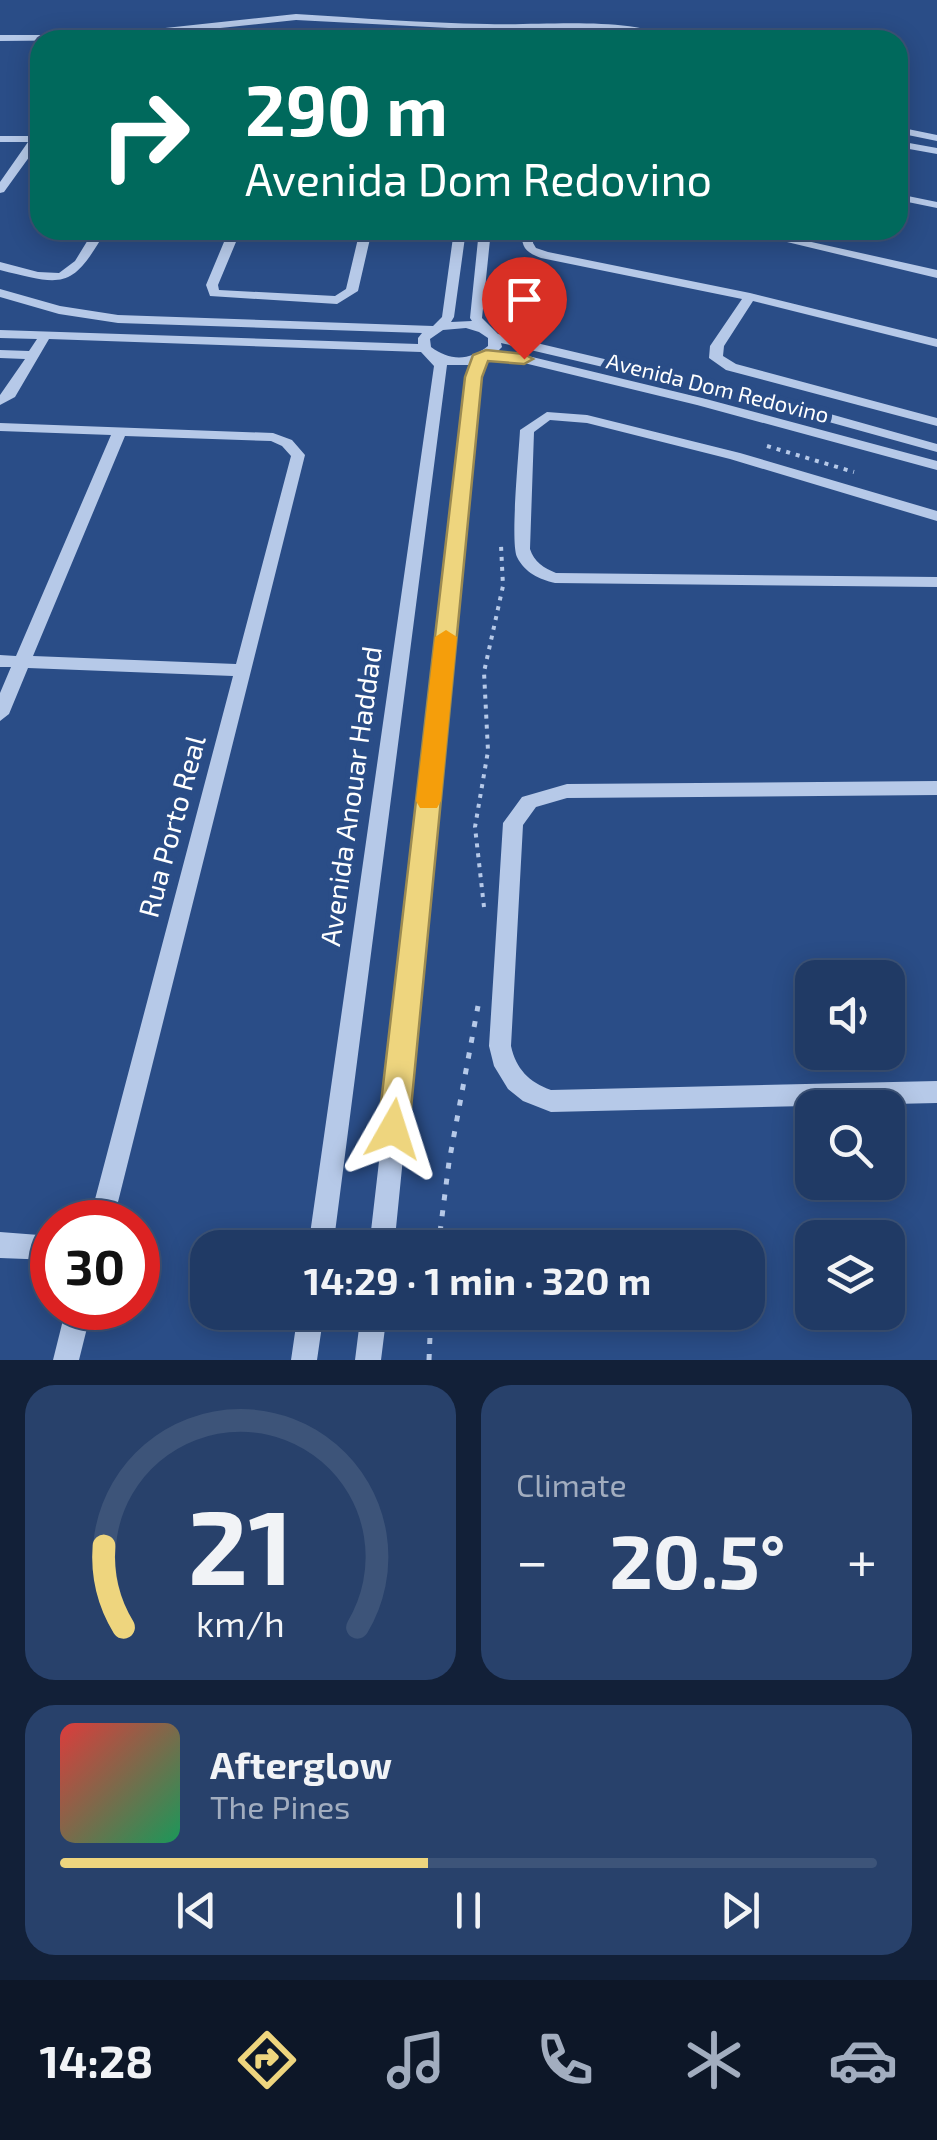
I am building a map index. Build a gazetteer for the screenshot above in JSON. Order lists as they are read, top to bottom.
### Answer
{
  "streets": {
    "street": ["Avenida Dom Redovino", "Avenida Anouar Haddad", "Rua Porto Real"]
  },
  "crossings": [
    ["Avenida Dom Redovino", "Avenida Anouar Haddad"]
  ],
  "page": {
    "turn": ["290 m", "Avenida Dom Redovino"],
    "limit": "30",
    "trip": "14:29 · 1 min · 320 m",
    "tile": "Climate",
    "heat": ["−", "20.5°", "+"],
    "song": ["Afterglow", "The Pines"],
    "tabs": "14:28",
    "gauge": ["21", "km/h"]
  }
}
